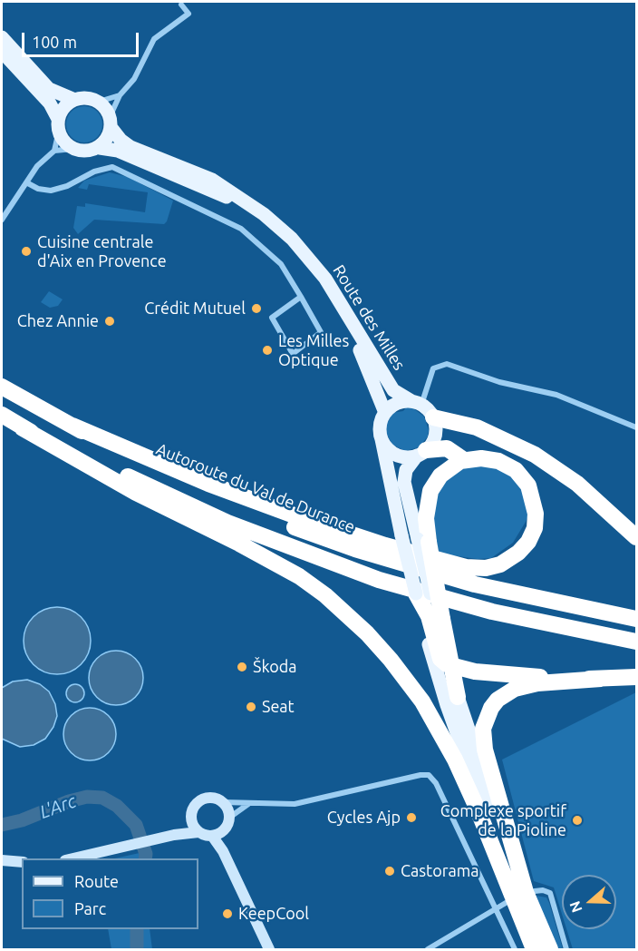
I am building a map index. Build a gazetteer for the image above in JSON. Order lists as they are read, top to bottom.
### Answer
{
  "streets": {
    "highway": ["Autoroute du Val de Durance"],
    "main road": ["Route des Milles"]
  },
  "water": ["L'Arc"],
  "places": [
    "Cuisine centrale d'Aix en Provence",
    "Crédit Mutuel",
    "Chez Annie",
    "Les Milles Optique",
    "Škoda",
    "Seat",
    "Cycles Ajp",
    "Complexe sportif de la Pioline",
    "Castorama",
    "KeepCool"
  ],
  "legend": ["Route", "Parc"],
  "scale_bar": "100 m",
  "north": "left"
}
